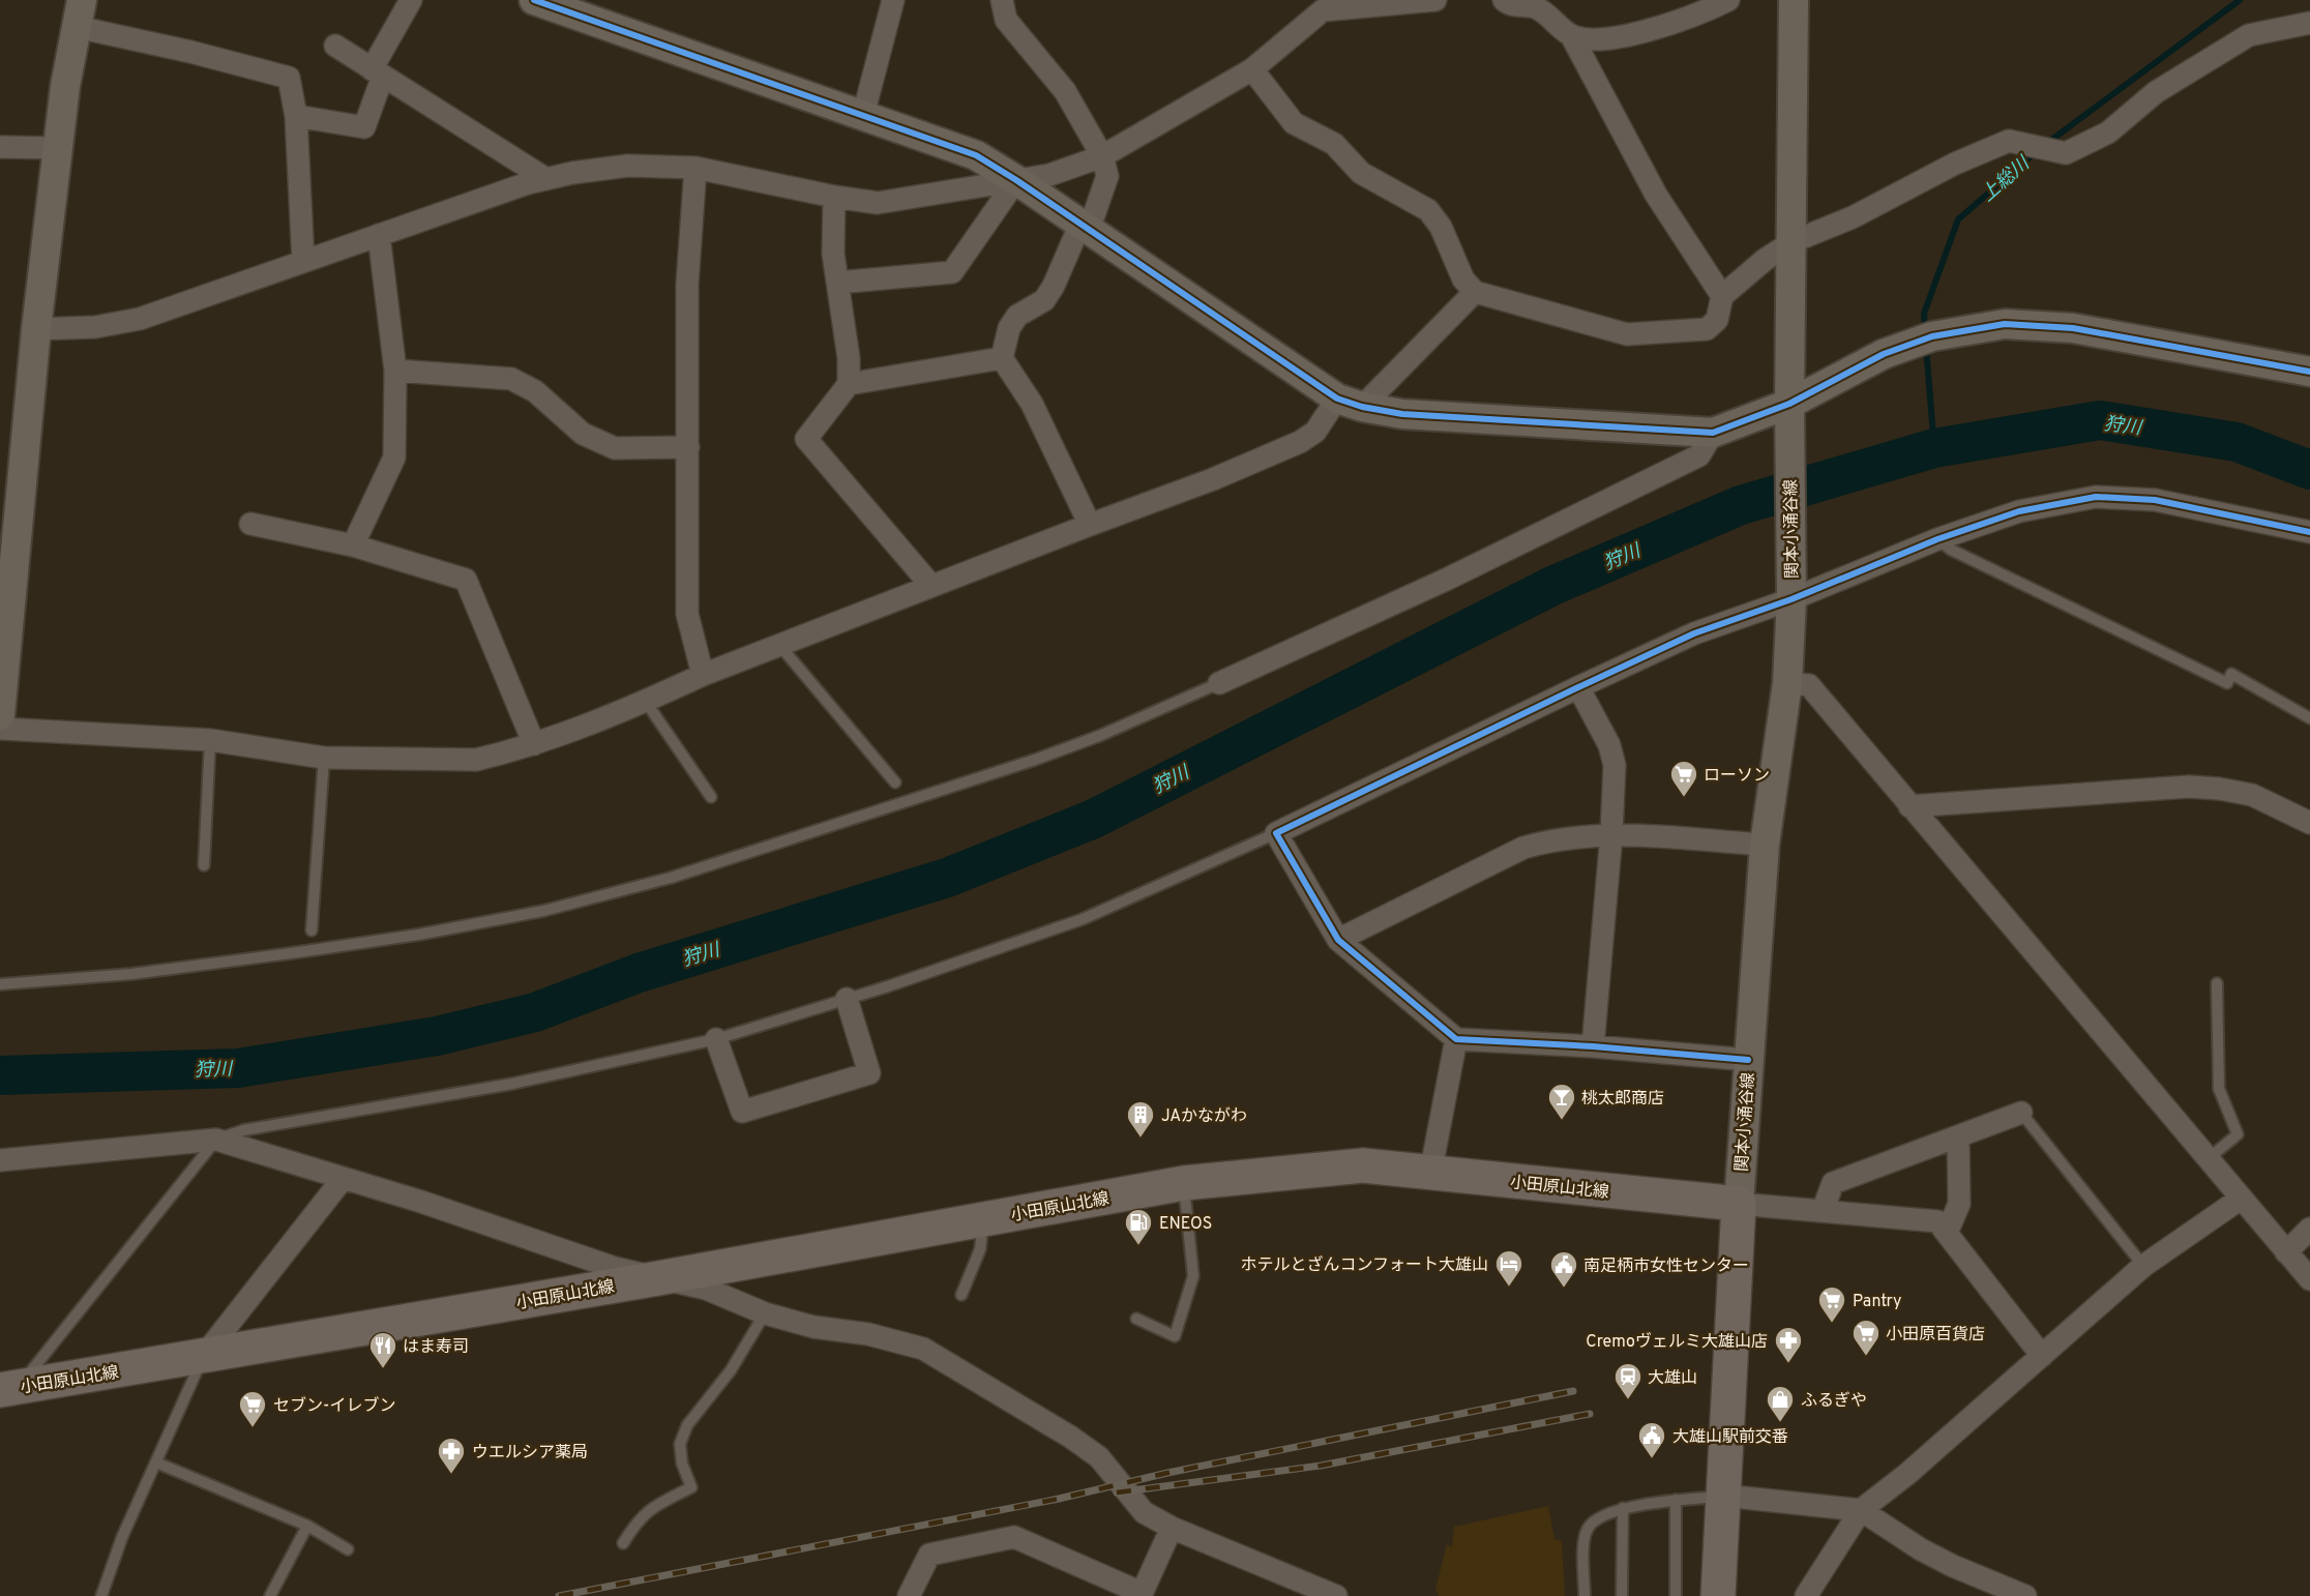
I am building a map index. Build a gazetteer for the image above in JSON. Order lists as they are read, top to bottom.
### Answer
{
  "streets": {
    "main road": ["小田原山北線"],
    "street": ["関本小涌谷線"]
  },
  "crossings": [
    ["関本小涌谷線", "小田原山北線"]
  ],
  "water": ["上総川", "狩川"],
  "places": {
    "supermarket": [
      "ローソン",
      "Pantry",
      "小田原百貨店",
      "セブン-イレブン"
    ],
    "bar": ["桃太郎商店"],
    "building": ["JAかながわ"],
    "fuel station": ["ENEOS"],
    "hotel": ["ホテルとざんコンフォート大雄山"],
    "public building": ["南足柄市女性センター", "大雄山駅前交番"],
    "pharmacy": ["Cremoヴェルミ大雄山店", "ウエルシア薬局"],
    "restaurant": ["はま寿司"],
    "station": ["大雄山"],
    "shop": ["ふるぎや"]
  }
}
